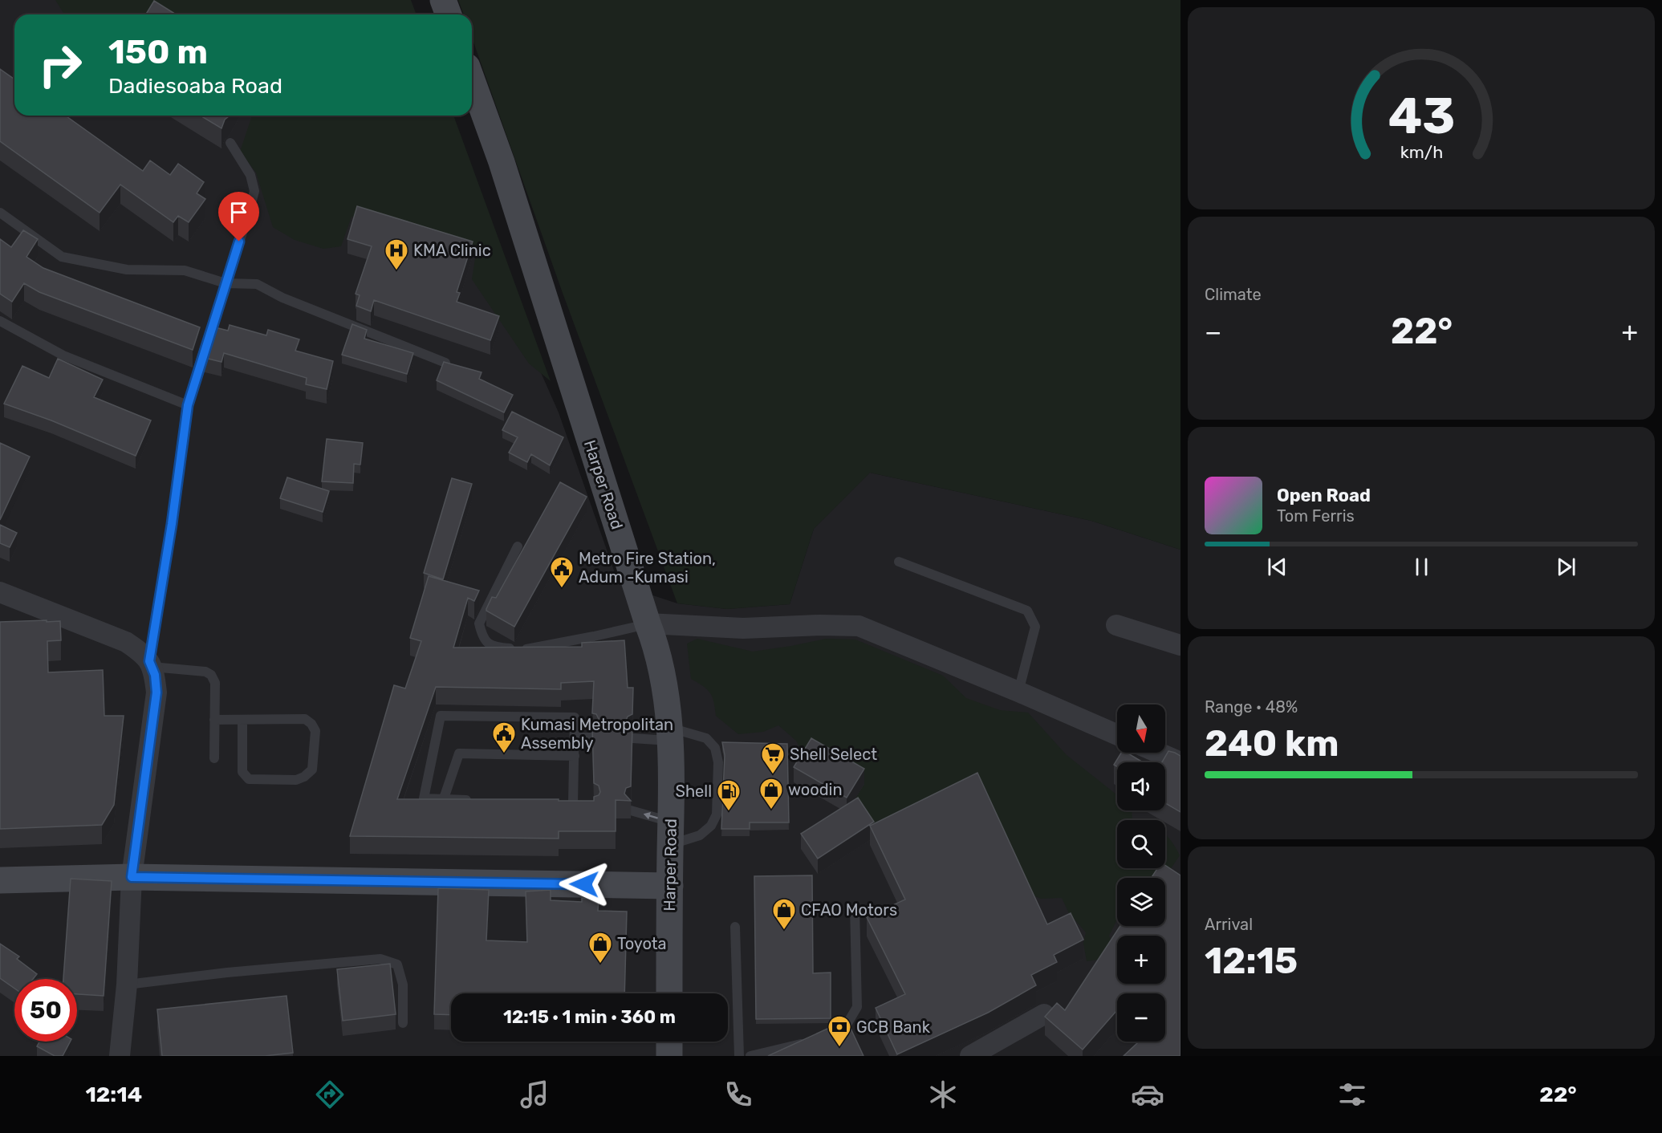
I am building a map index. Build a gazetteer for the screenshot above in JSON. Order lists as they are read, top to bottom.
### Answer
{
  "streets": {
    "main road": ["Harper Road"]
  },
  "places": {
    "hospital": ["KMA Clinic"],
    "public building": ["Metro Fire Station, Adum -Kumasi", "Kumasi Metropolitan Assembly"],
    "supermarket": ["Shell Select"],
    "shop": ["woodin", "CFAO Motors", "Toyota"],
    "fuel station": ["Shell"],
    "bank": ["GCB Bank"]
  },
  "north": "bottom",
  "page": {
    "turn": ["150 m", "Dadiesoaba Road"],
    "tile": [
      "Climate",
      ["Range · 48%", "240 km"],
      ["Arrival", "12:15"]
    ],
    "heat": ["−", "22°", "+"],
    "song": ["Open Road", "Tom Ferris"],
    "map_buttons": ["+", "−"],
    "limit": "50",
    "trip": "12:15 · 1 min · 360 m",
    "tabs": ["12:14", "22°"],
    "gauge": ["43", "km/h"]
  }
}
